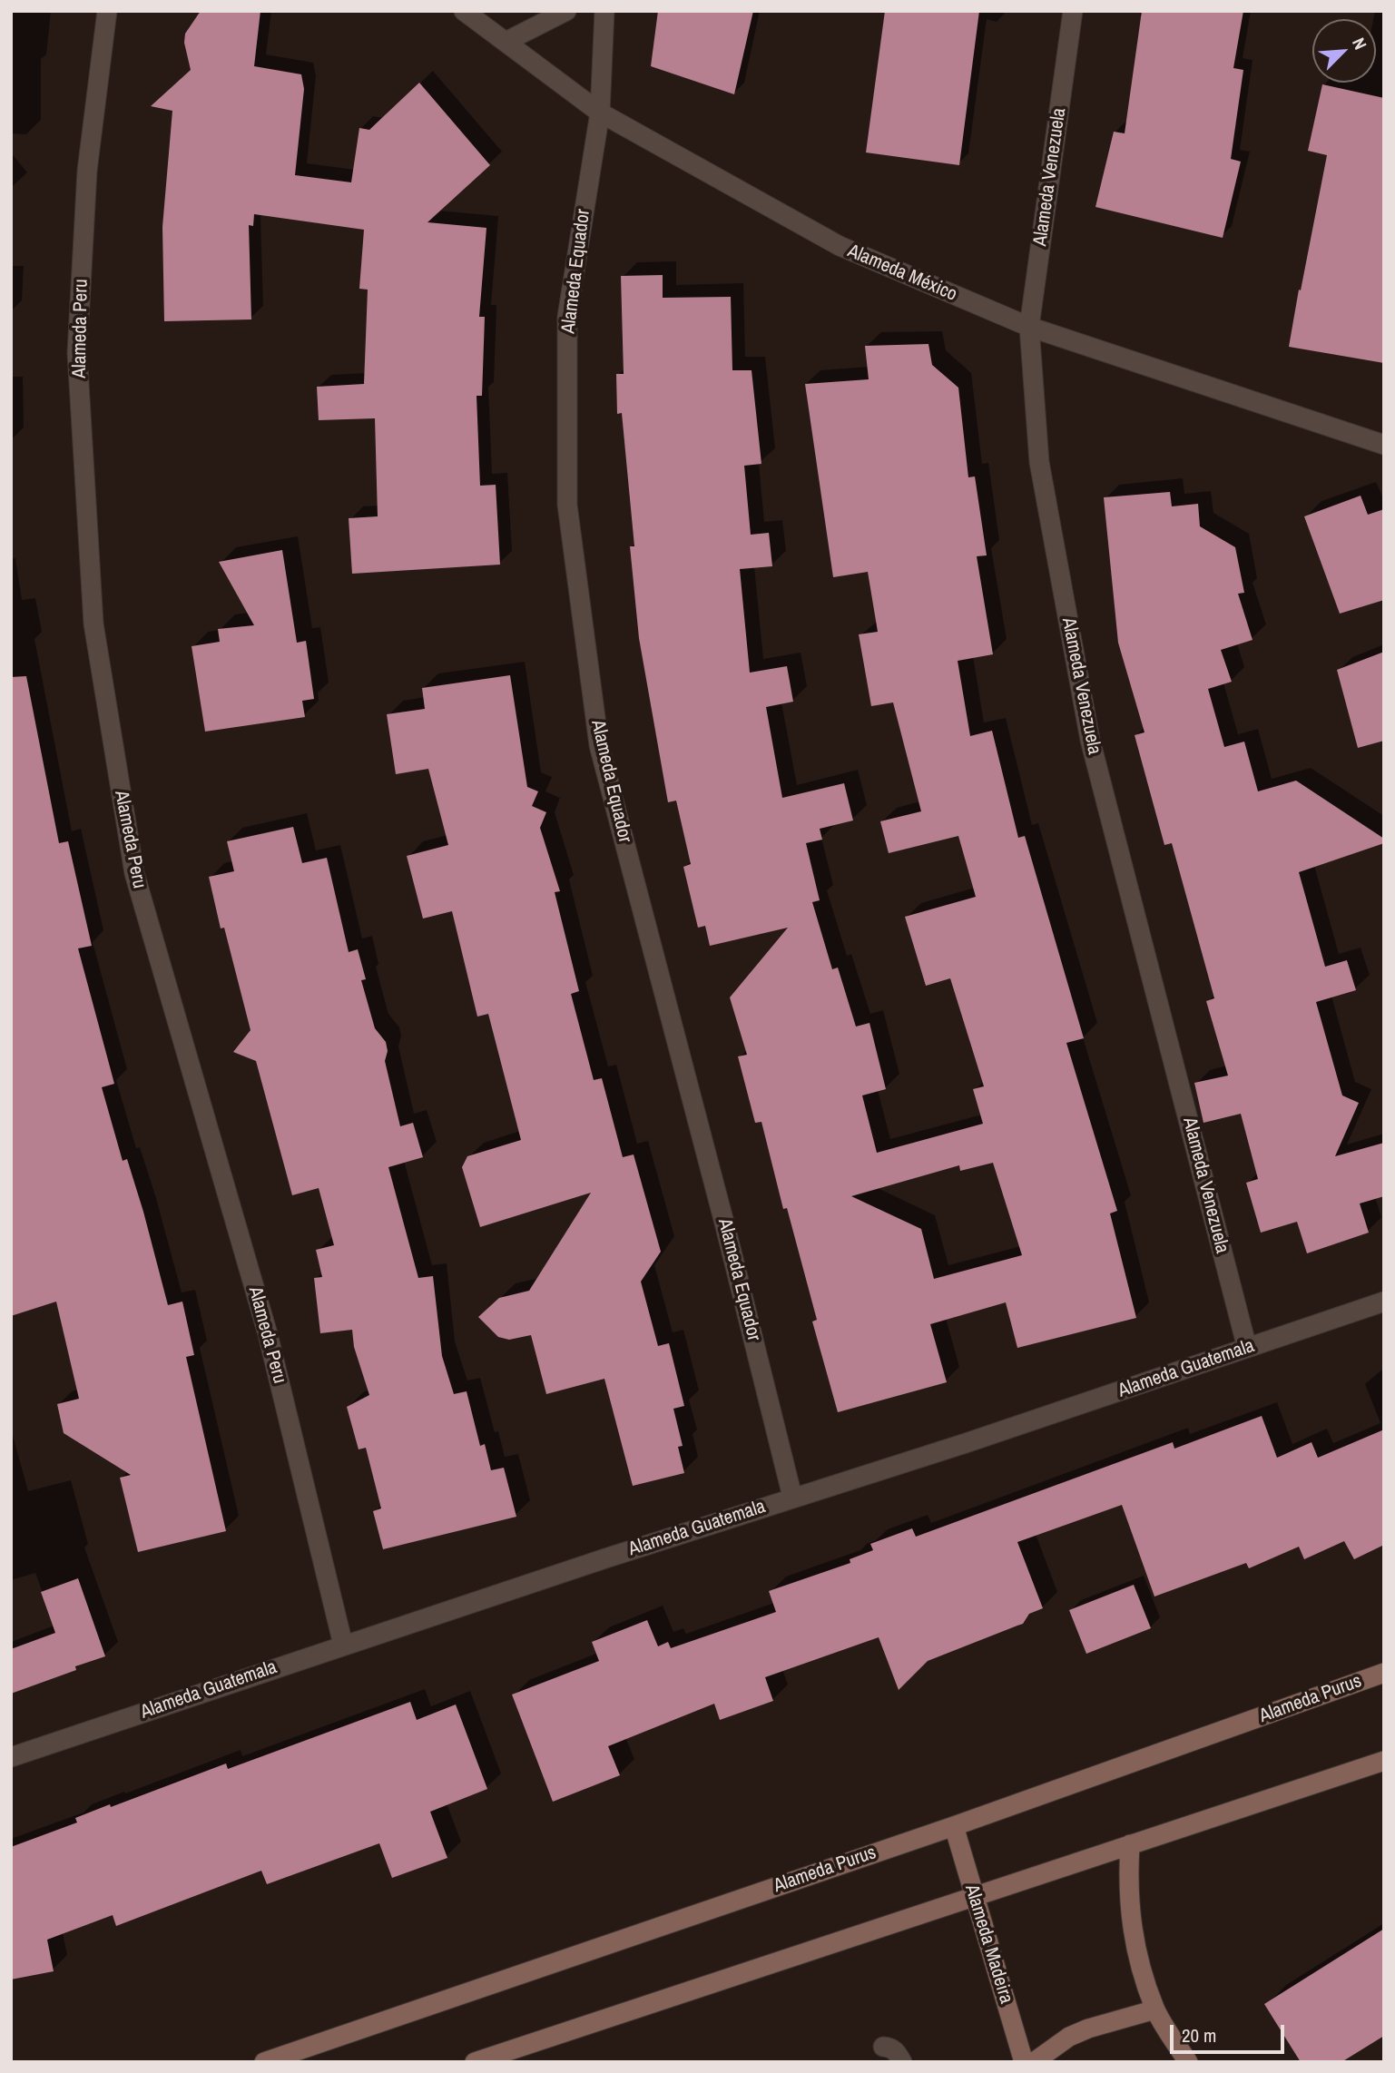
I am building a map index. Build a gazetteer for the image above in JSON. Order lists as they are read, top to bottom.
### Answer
{
  "streets": {
    "main road": ["Alameda Purus", "Alameda Madeira"],
    "street": [
      "Alameda Venezuela",
      "Alameda Equador",
      "Alameda México",
      "Alameda Peru",
      "Alameda Guatemala"
    ]
  },
  "crossings": [
    ["Alameda Venezuela", "Alameda México"],
    ["Alameda Venezuela", "Alameda Guatemala"],
    ["Alameda Equador", "Alameda México"],
    ["Alameda Equador", "Alameda Guatemala"],
    ["Alameda Peru", "Alameda Guatemala"],
    ["Alameda Purus", "Alameda Madeira"]
  ],
  "scale_bar": "20 m",
  "north": "top right"
}
